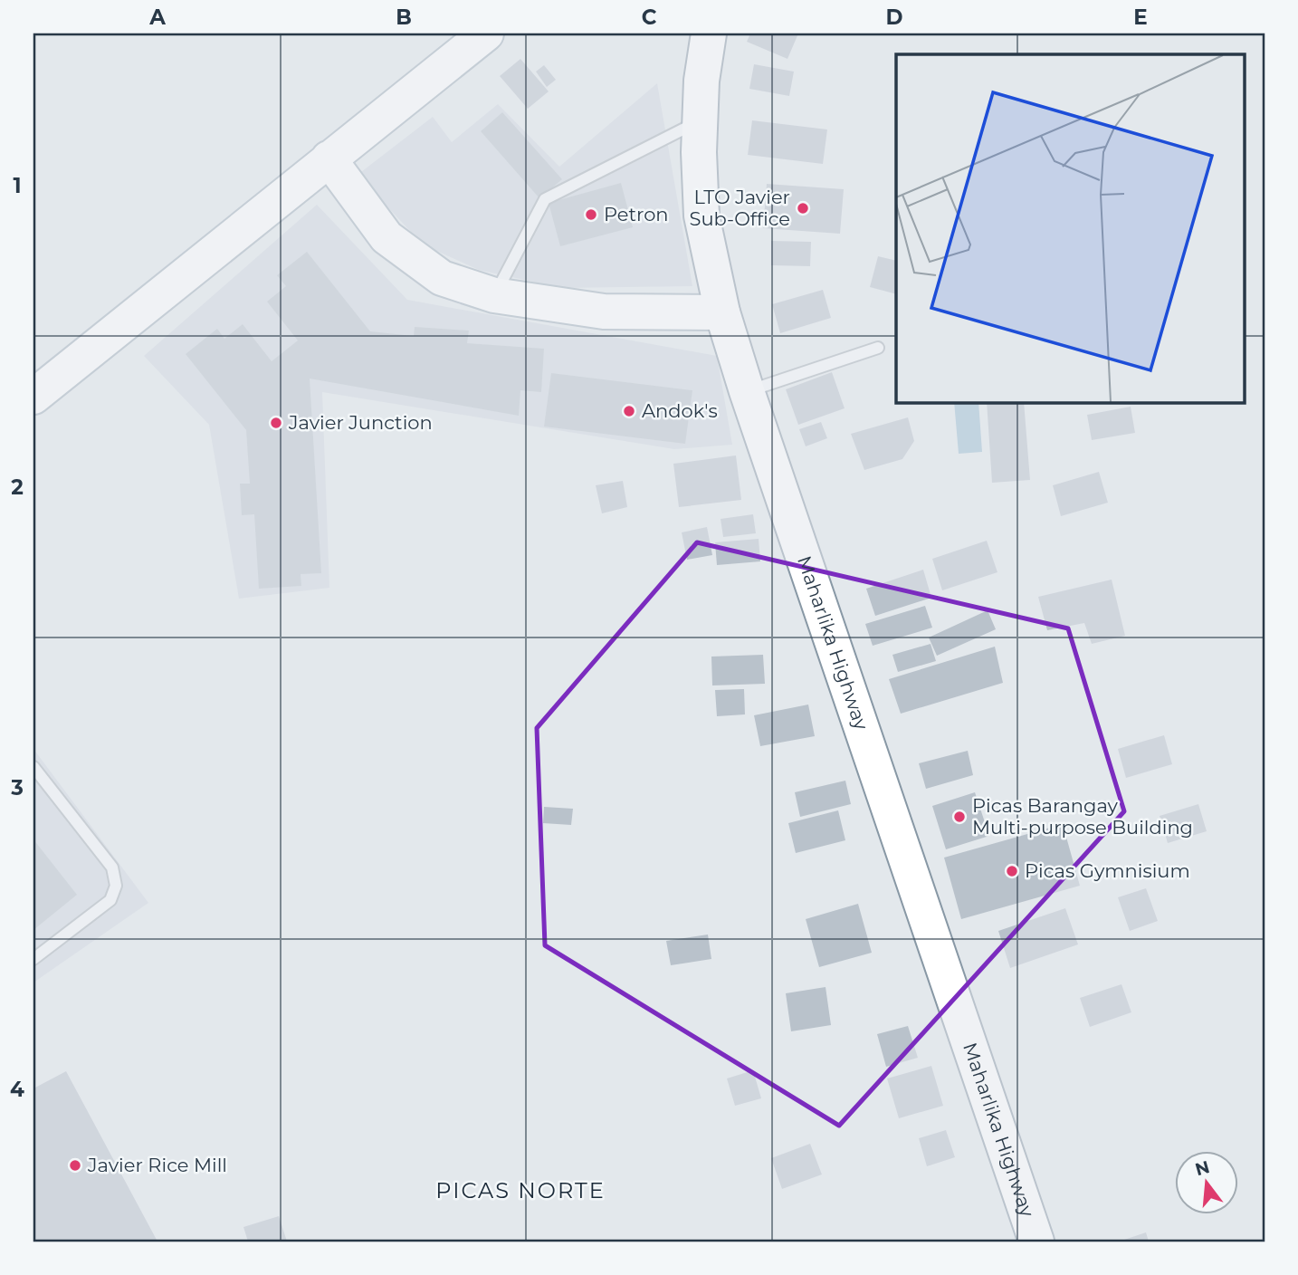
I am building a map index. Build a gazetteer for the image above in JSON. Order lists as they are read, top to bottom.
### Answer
{
  "streets": {
    "main road": ["Maharlika Highway"]
  },
  "districts": ["PICAS NORTE"],
  "places": [
    "LTO Javier Sub-Office",
    "Petron",
    "Andok's",
    "Javier Junction",
    "Picas Barangay Multi-purpose Building",
    "Picas Gymnisium",
    "Javier Rice Mill"
  ],
  "north": "top",
  "grid": {
    "columns": [
      "A",
      "B",
      "C",
      "D",
      "E"
    ],
    "rows": [
      "1",
      "2",
      "3",
      "4"
    ]
  }
}
